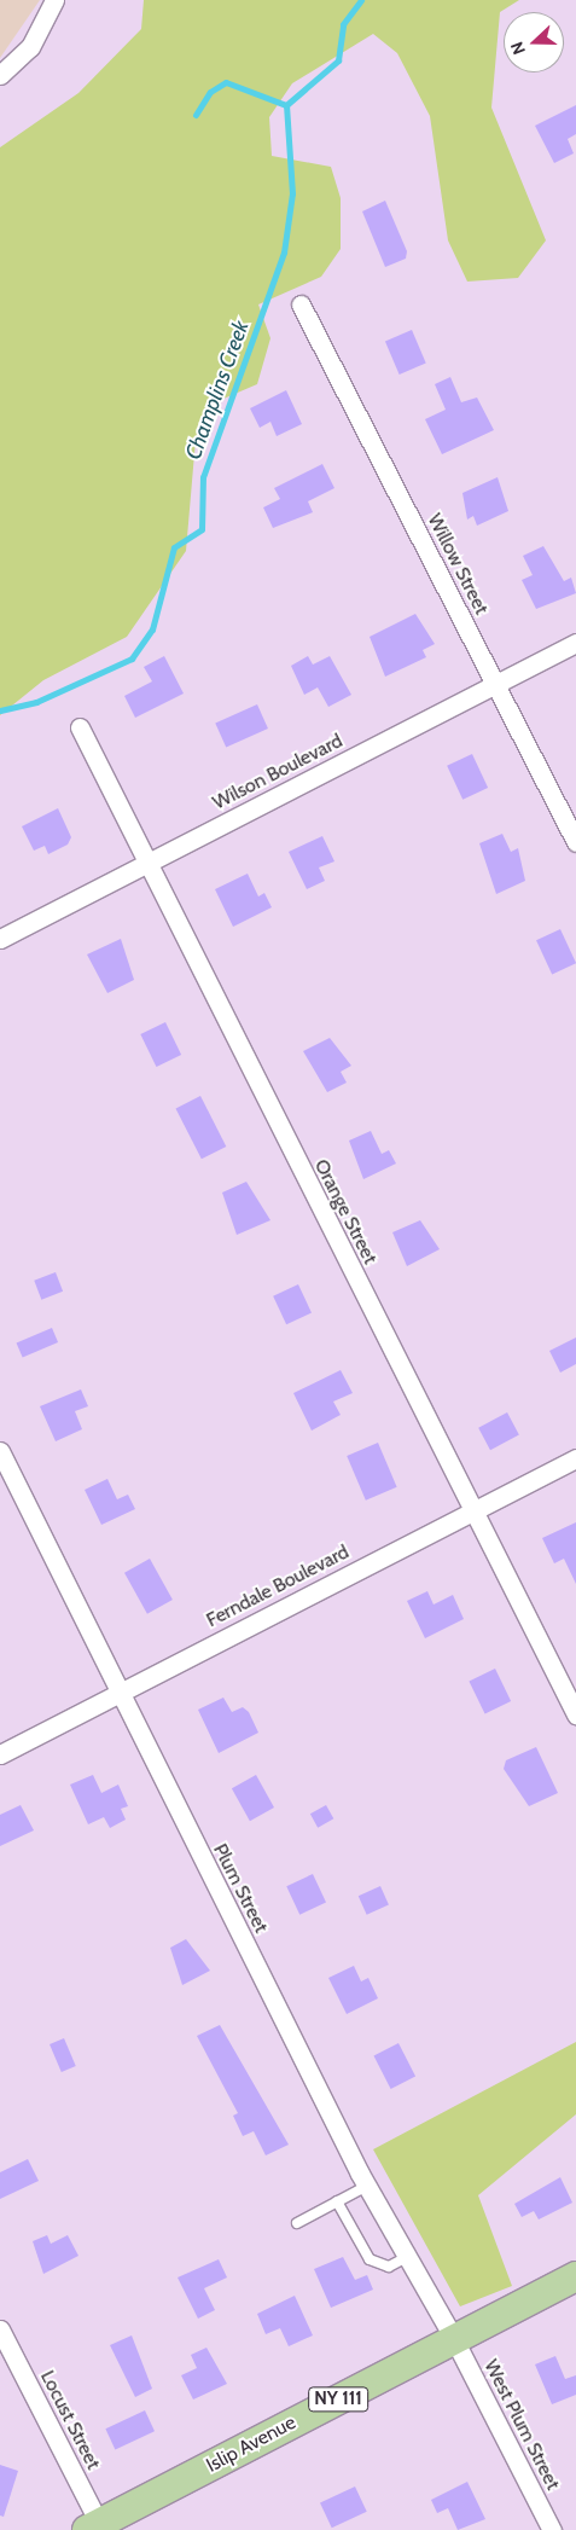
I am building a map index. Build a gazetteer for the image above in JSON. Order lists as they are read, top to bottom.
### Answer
{
  "streets": {
    "main road": ["NY 111", "Islip Avenue"],
    "street": [
      "Willow Street",
      "Wilson Boulevard",
      "Orange Street",
      "Ferndale Boulevard",
      "Plum Street",
      "Locust Street",
      "West Plum Street"
    ]
  },
  "crossings": [
    ["Willow Street", "Wilson Boulevard"],
    ["Wilson Boulevard", "Orange Street"],
    ["Orange Street", "Ferndale Boulevard"],
    ["Ferndale Boulevard", "Plum Street"],
    ["Plum Street", "West Plum Street"],
    ["Plum Street", "Islip Avenue"],
    ["Locust Street", "Islip Avenue"],
    ["West Plum Street", "Islip Avenue"]
  ],
  "water": ["Champlins Creek"],
  "north": "left"
}
